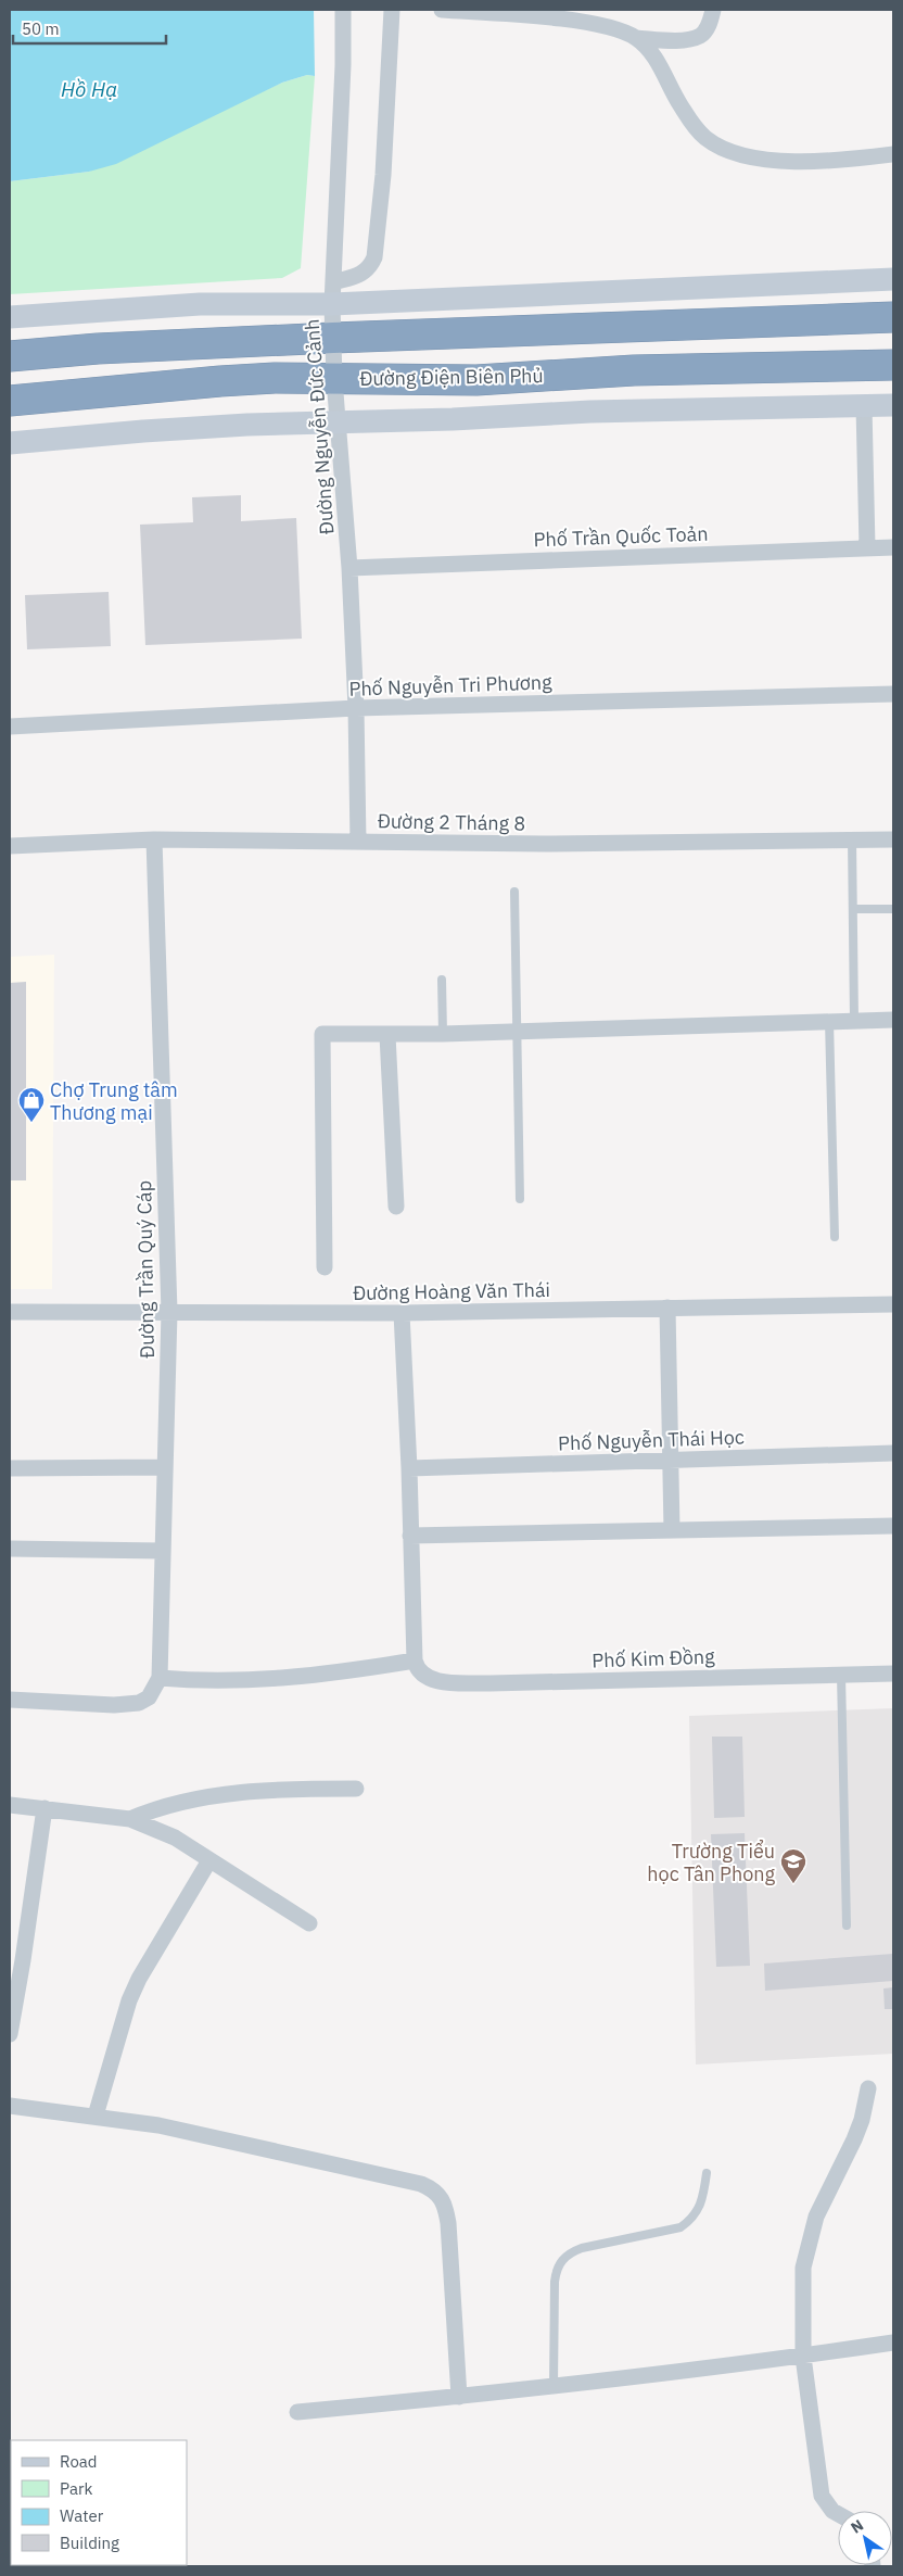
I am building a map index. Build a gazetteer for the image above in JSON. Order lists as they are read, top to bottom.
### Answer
{
  "streets": {
    "highway": ["Đường Điện Biên Phủ"],
    "street": [
      "Đường Nguyễn Đức Cảnh",
      "Phố Trần Quốc Toản",
      "Phố Nguyễn Tri Phương",
      "Đường 2 Tháng 8",
      "Đường Trần Quý Cáp",
      "Đường Hoàng Văn Thái",
      "Phố Nguyễn Thái Học",
      "Phố Kim Đồng"
    ]
  },
  "crossings": [
    ["Đường Điện Biên Phủ", "Đường Nguyễn Đức Cảnh"],
    ["Đường Nguyễn Đức Cảnh", "Phố Trần Quốc Toản"],
    ["Đường Nguyễn Đức Cảnh", "Phố Nguyễn Tri Phương"],
    ["Đường Nguyễn Đức Cảnh", "Đường 2 Tháng 8"],
    ["Đường 2 Tháng 8", "Đường Trần Quý Cáp"],
    ["Đường Trần Quý Cáp", "Đường Hoàng Văn Thái"]
  ],
  "water": ["Hồ Hạ"],
  "places": {
    "shop": ["Chợ Trung tâm Thương mại"],
    "school or university": ["Trường Tiểu học Tân Phong"]
  },
  "legend": [
    "Road",
    "Park",
    "Water",
    "Building"
  ],
  "scale_bar": "50 m",
  "north": "top left"
}
